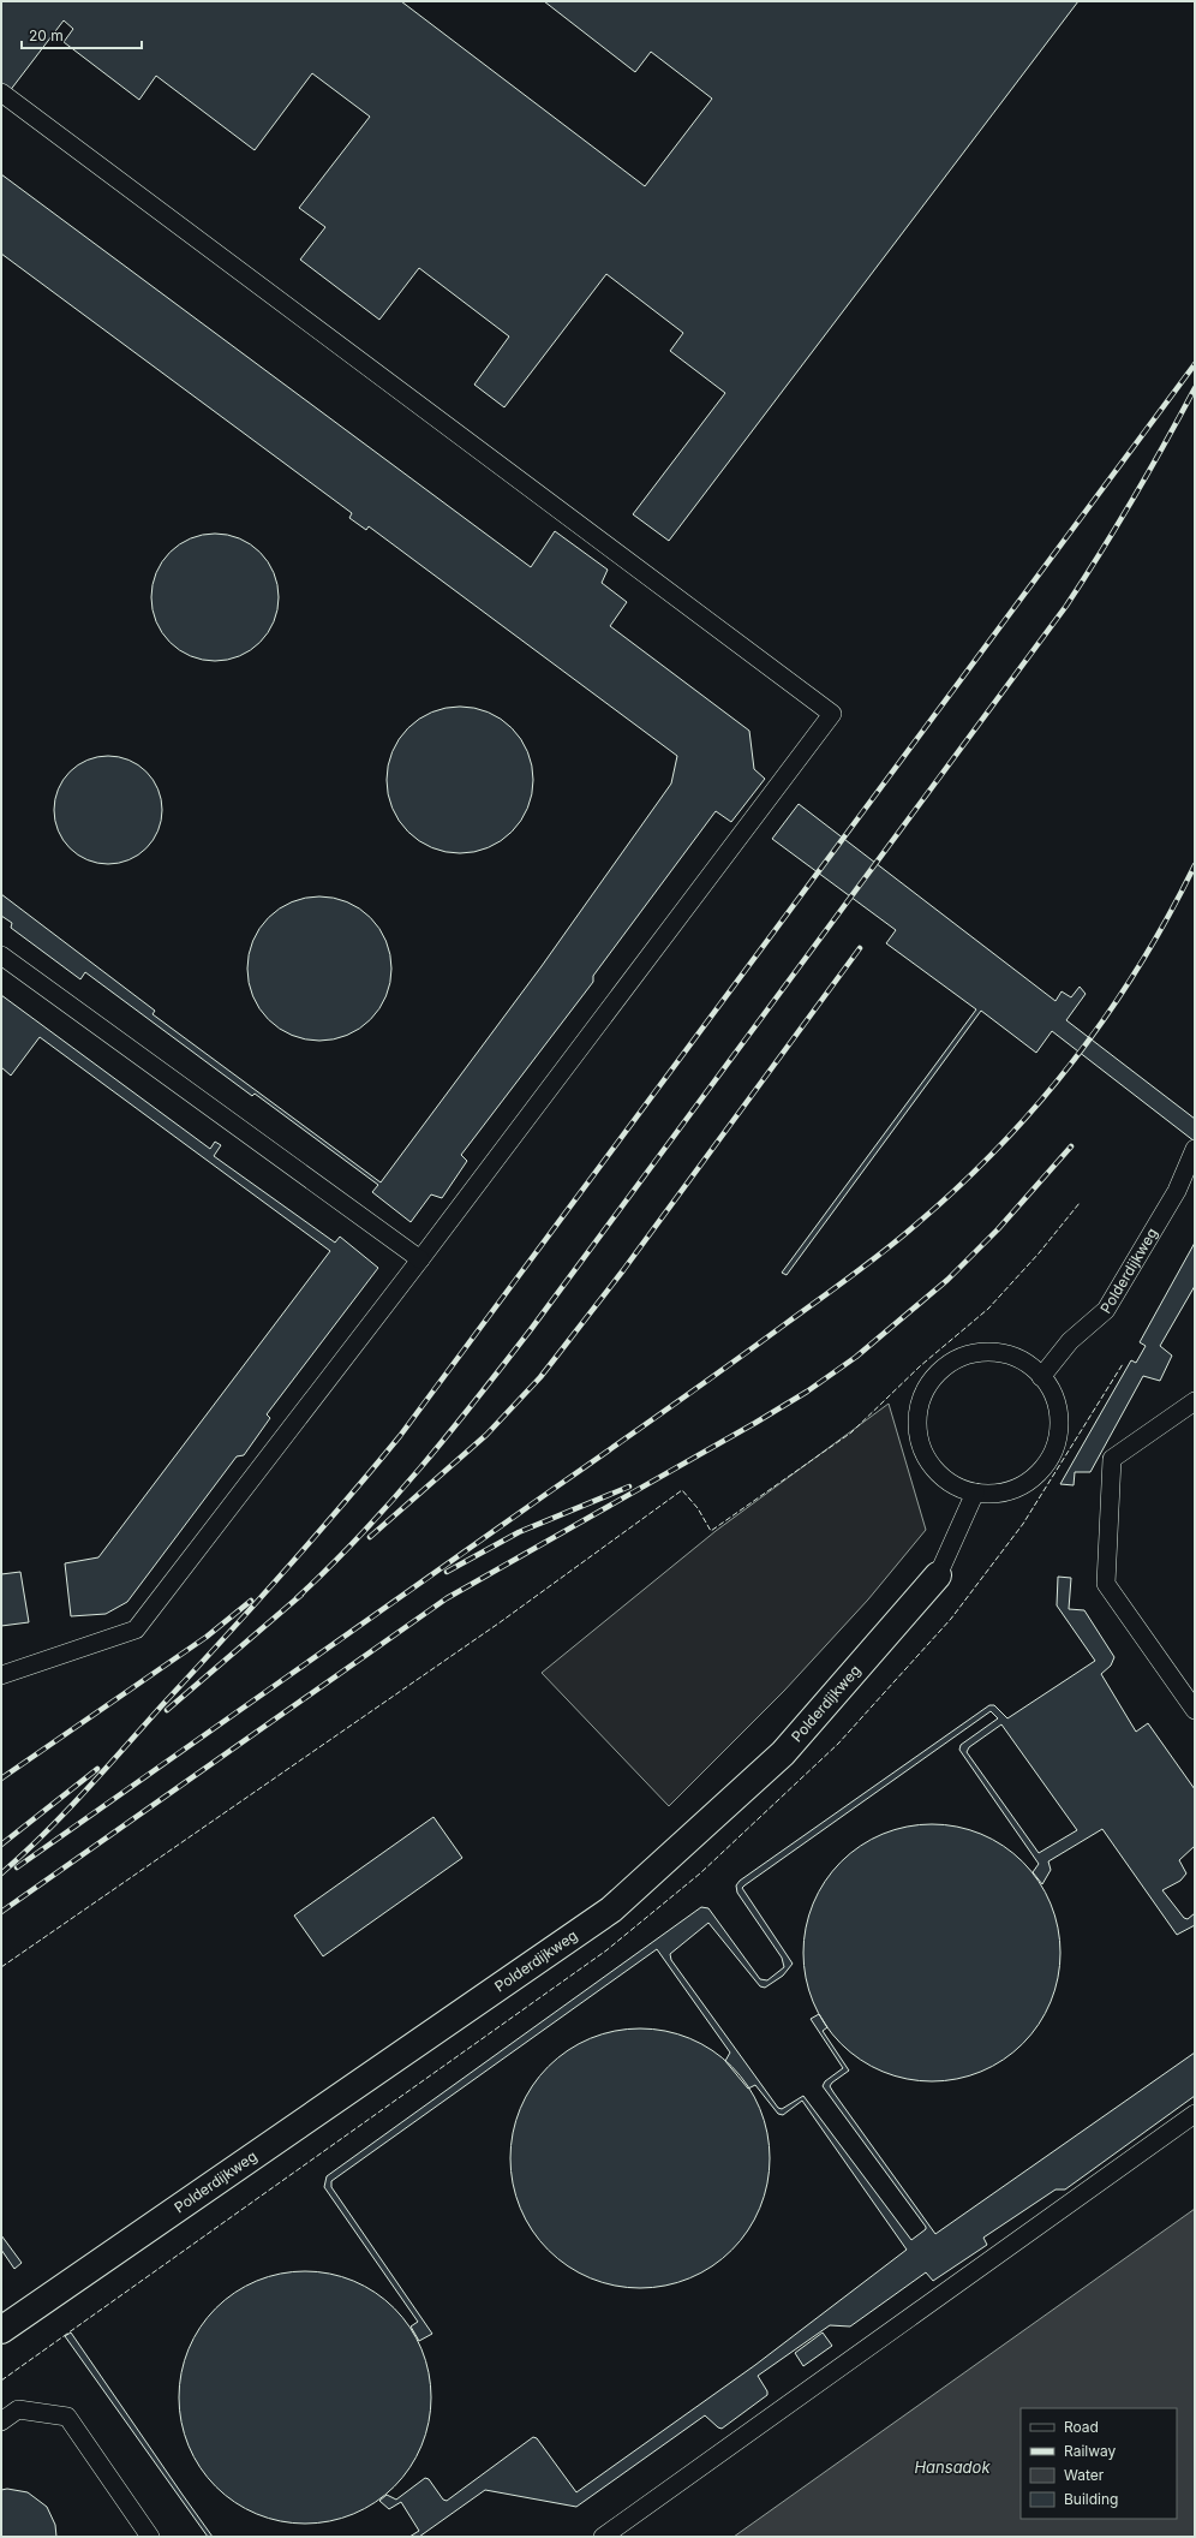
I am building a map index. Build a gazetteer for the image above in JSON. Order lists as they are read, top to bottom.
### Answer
{
  "streets": {
    "street": ["Polderdijkweg"]
  },
  "water": ["Hansadok"],
  "legend": [
    "Road",
    "Railway",
    "Water",
    "Building"
  ],
  "scale_bar": "20 m"
}
